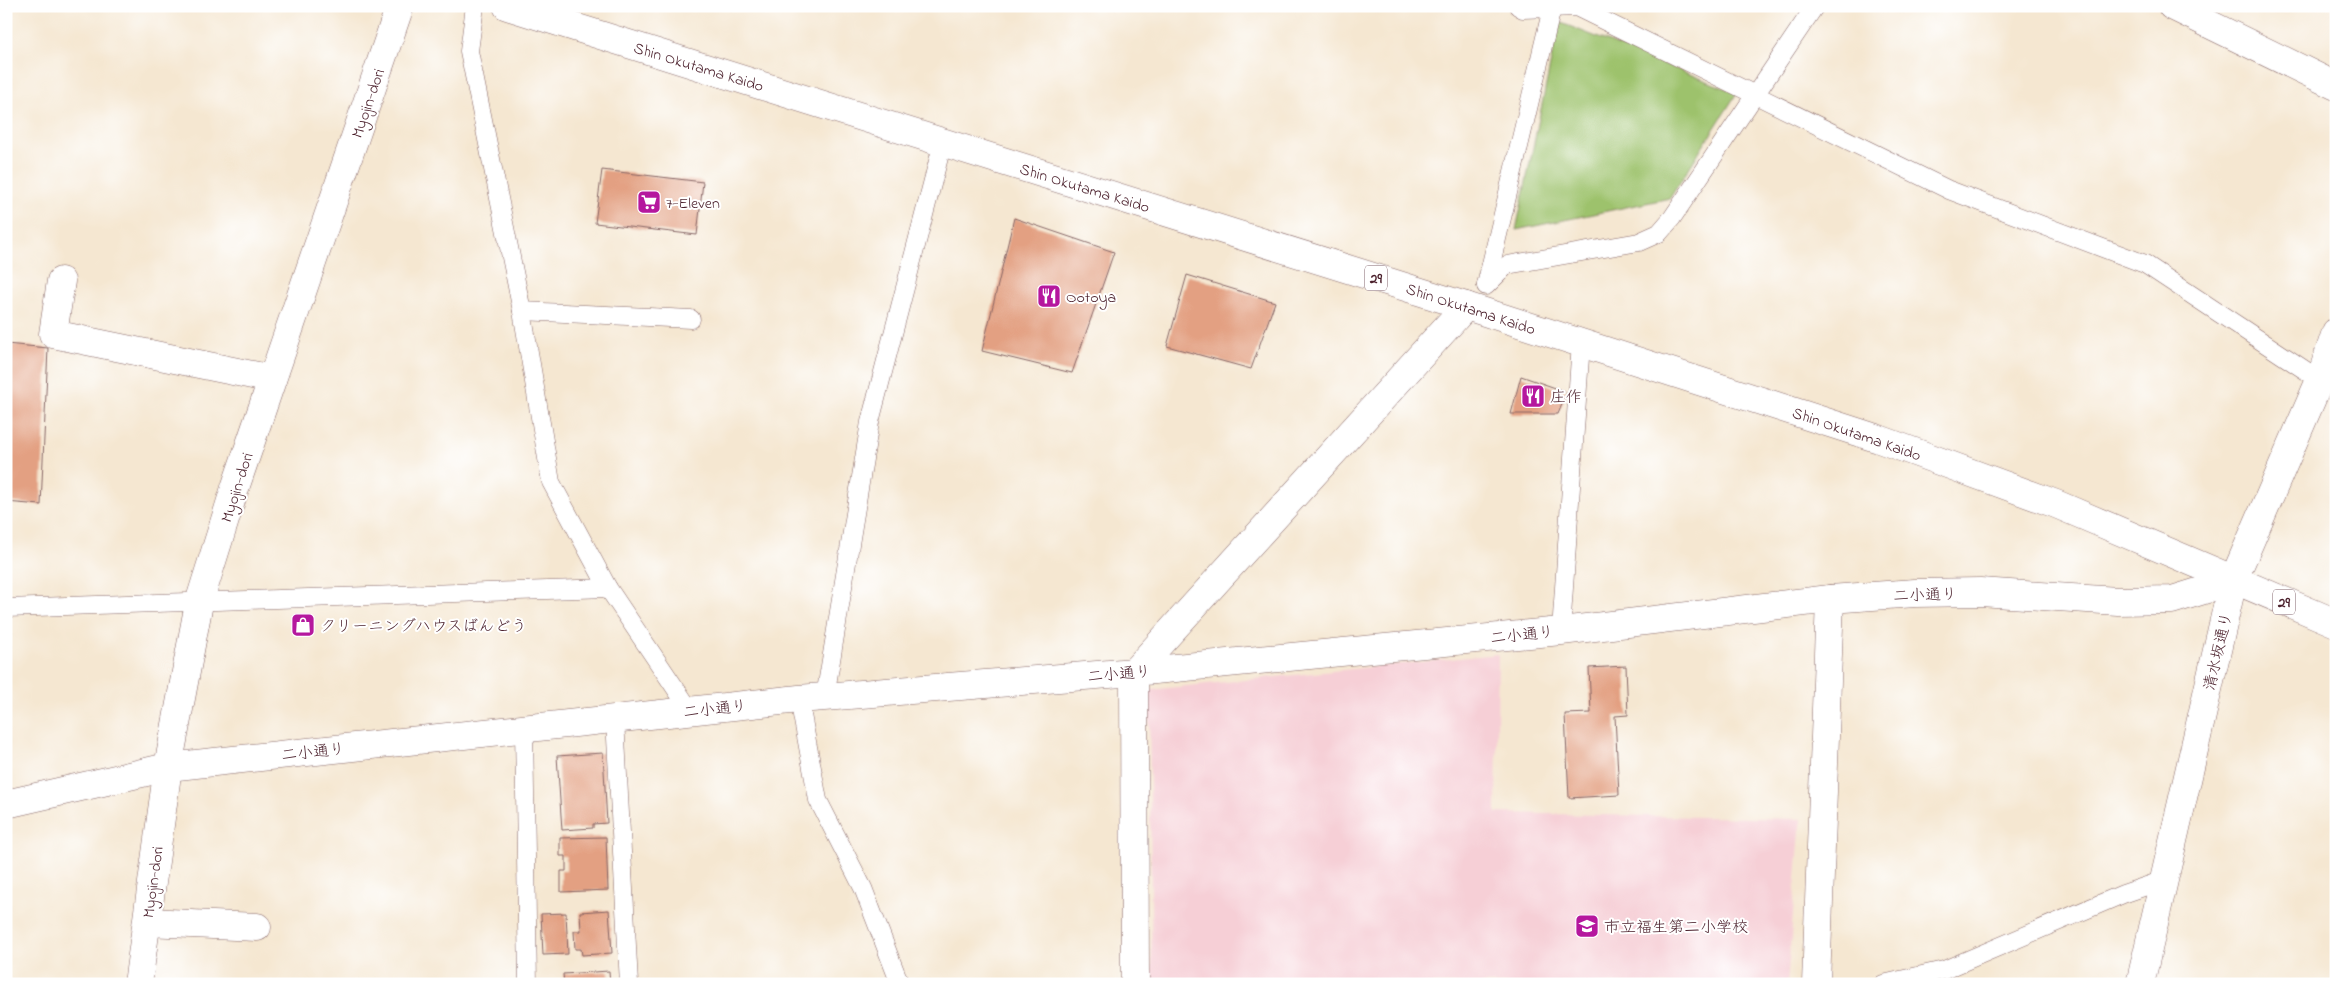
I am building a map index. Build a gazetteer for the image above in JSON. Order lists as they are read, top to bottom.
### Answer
{
  "streets": {
    "street": [
      "Shin Okutama Kaido",
      "Myojin-dori",
      "29",
      "二小通り",
      "清水坂通り"
    ]
  },
  "crossings": [
    ["Shin Okutama Kaido", "二小通り"],
    ["Shin Okutama Kaido", "清水坂通り"],
    ["Myojin-dori", "二小通り"],
    ["二小通り", "清水坂通り"]
  ],
  "places": {
    "supermarket": ["7-Eleven"],
    "restaurant": ["Ootoya", "庄作"],
    "shop": ["クリーニングハウスばんどう"],
    "school or university": ["市立福生第二小学校"]
  }
}
